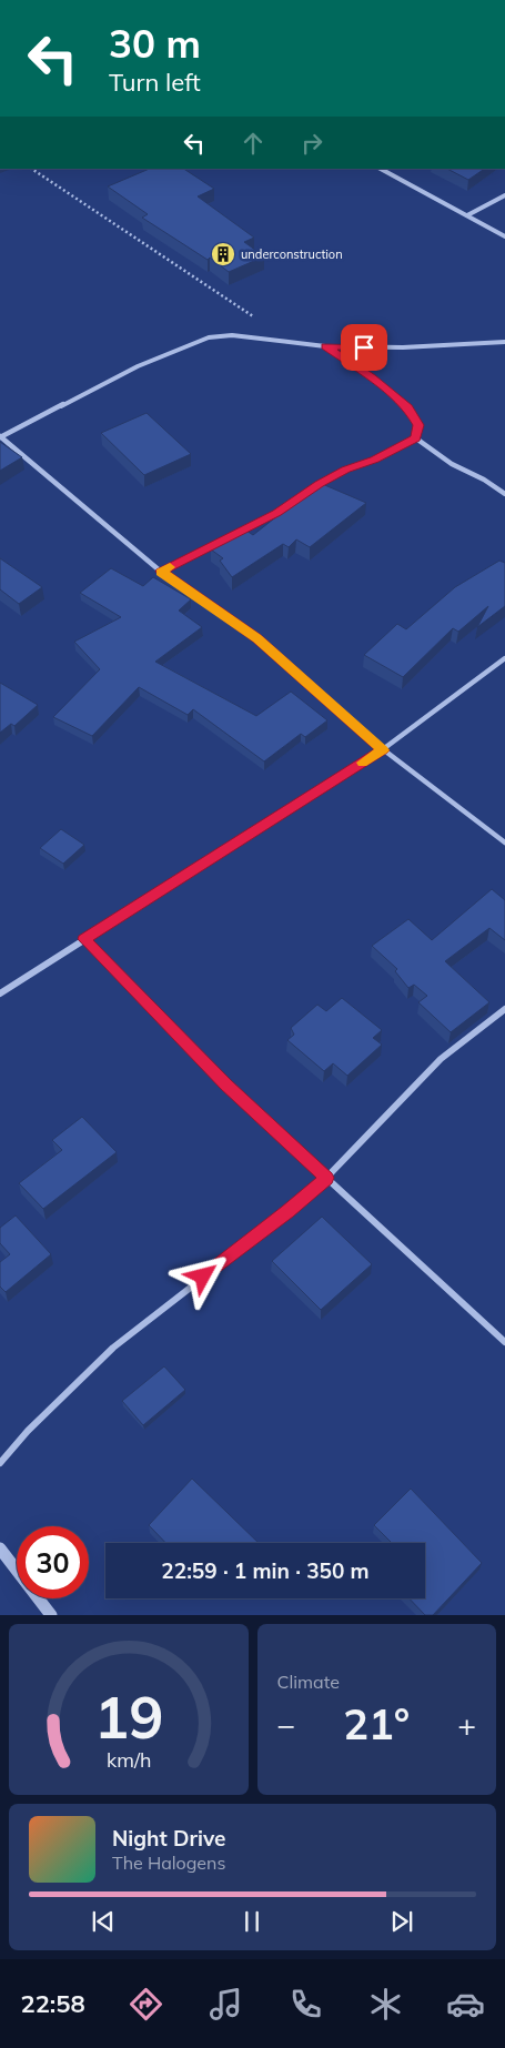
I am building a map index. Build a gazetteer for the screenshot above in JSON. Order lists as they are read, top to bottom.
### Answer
{
  "places": {
    "building": ["underconstruction"]
  },
  "page": {
    "turn": ["30 m", "Turn left"],
    "limit": "30",
    "trip": "22:59 · 1 min · 350 m",
    "tile": "Climate",
    "heat": ["−", "21°", "+"],
    "song": ["Night Drive", "The Halogens"],
    "tabs": "22:58",
    "gauge": ["19", "km/h"]
  }
}
